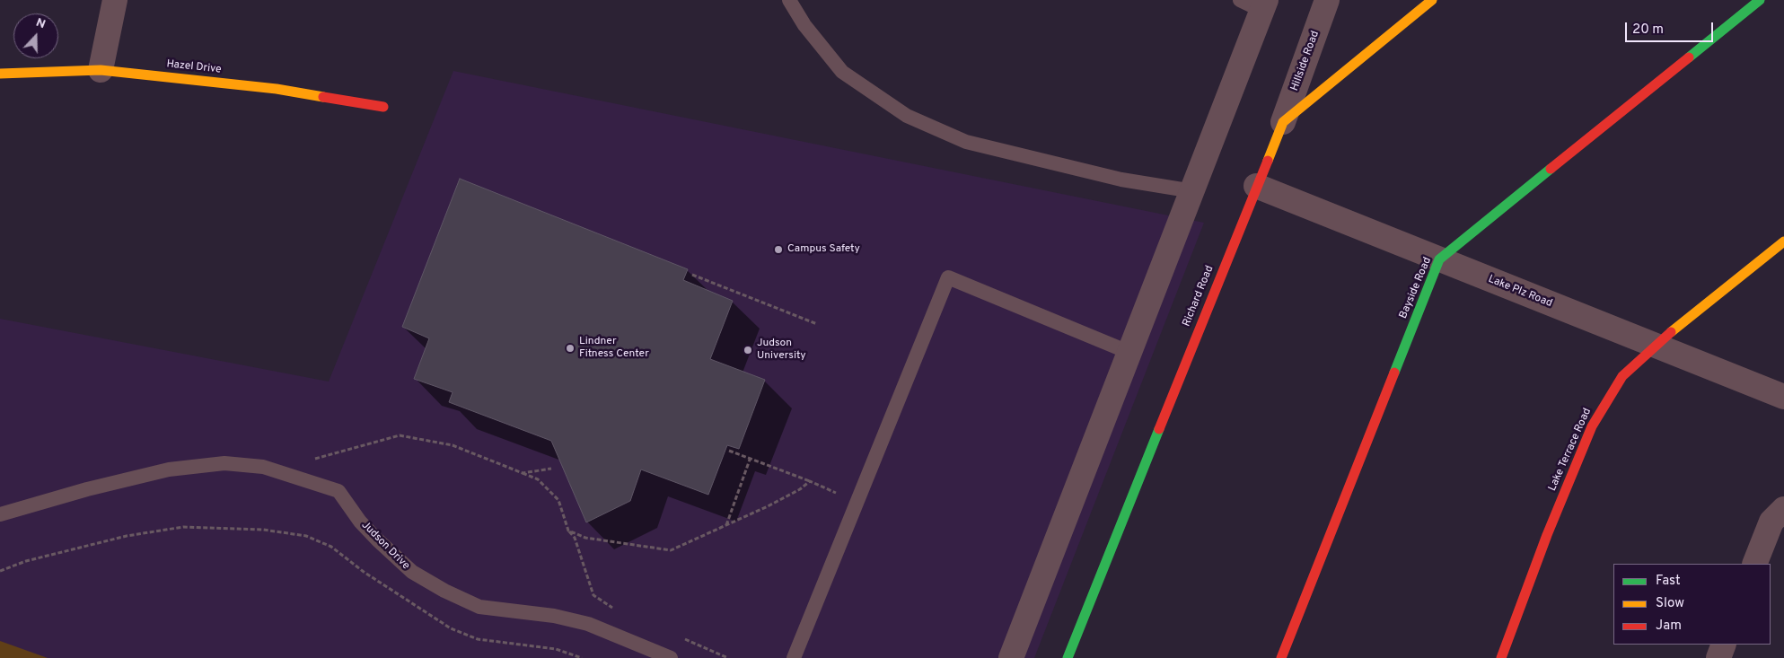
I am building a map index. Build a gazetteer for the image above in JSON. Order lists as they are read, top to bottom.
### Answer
{
  "streets": {
    "street": [
      "Hillside Road",
      "Hazel Drive",
      "Bayside Road",
      "Lake Plz Road",
      "Richard Road",
      "Lake Terrace Road"
    ],
    "lane": ["Judson Drive"]
  },
  "crossings": [
    ["Hillside Road", "Richard Road"],
    ["Bayside Road", "Lake Plz Road"],
    ["Lake Plz Road", "Richard Road"],
    ["Lake Plz Road", "Lake Terrace Road"]
  ],
  "places": ["Campus Safety", "Lindner Fitness Center", "Judson University"],
  "legend": ["Fast", "Slow", "Jam"],
  "scale_bar": "20 m",
  "north": "top"
}
